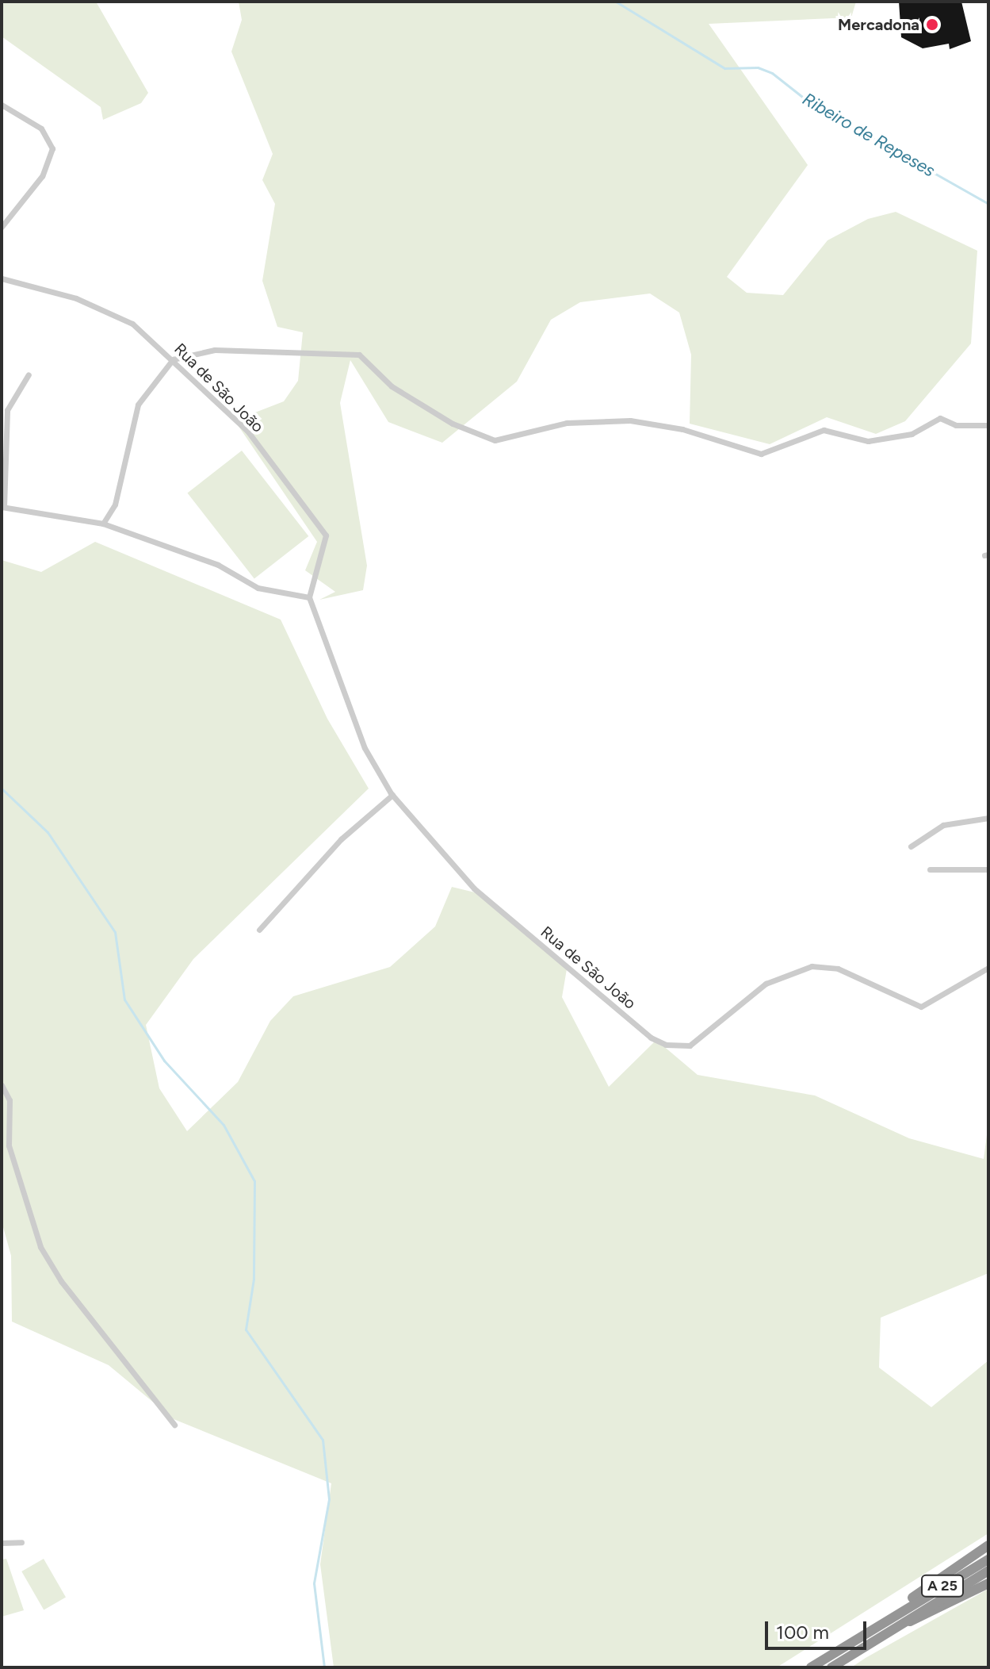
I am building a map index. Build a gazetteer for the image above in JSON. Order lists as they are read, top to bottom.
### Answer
{
  "streets": {
    "highway": ["A 25"],
    "street": ["Rua de São João"]
  },
  "water": ["Ribeiro de Repeses"],
  "places": ["Mercadona"],
  "scale_bar": "100 m"
}
